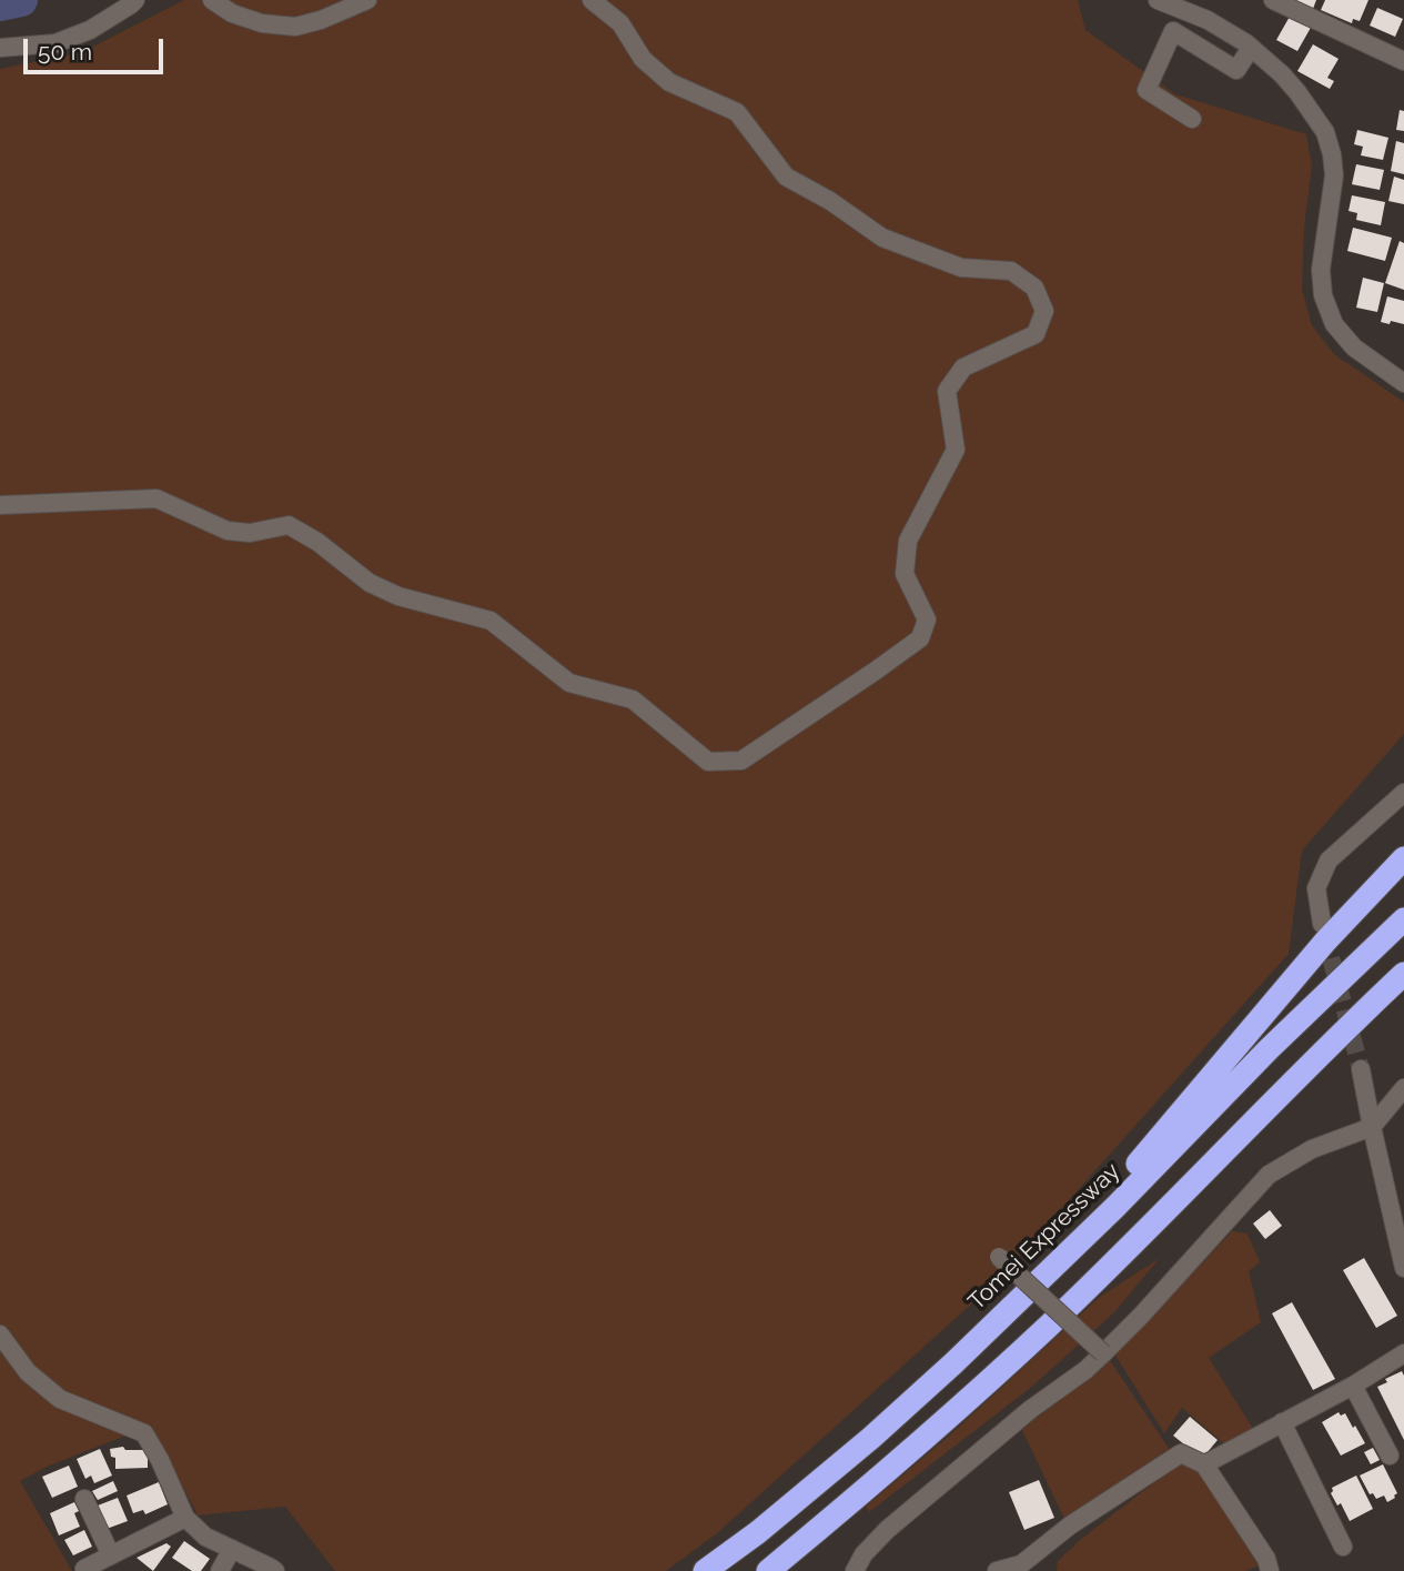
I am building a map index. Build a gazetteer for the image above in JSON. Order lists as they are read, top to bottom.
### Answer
{
  "streets": {
    "highway": ["Tomei Expressway"]
  },
  "scale_bar": "50 m"
}
